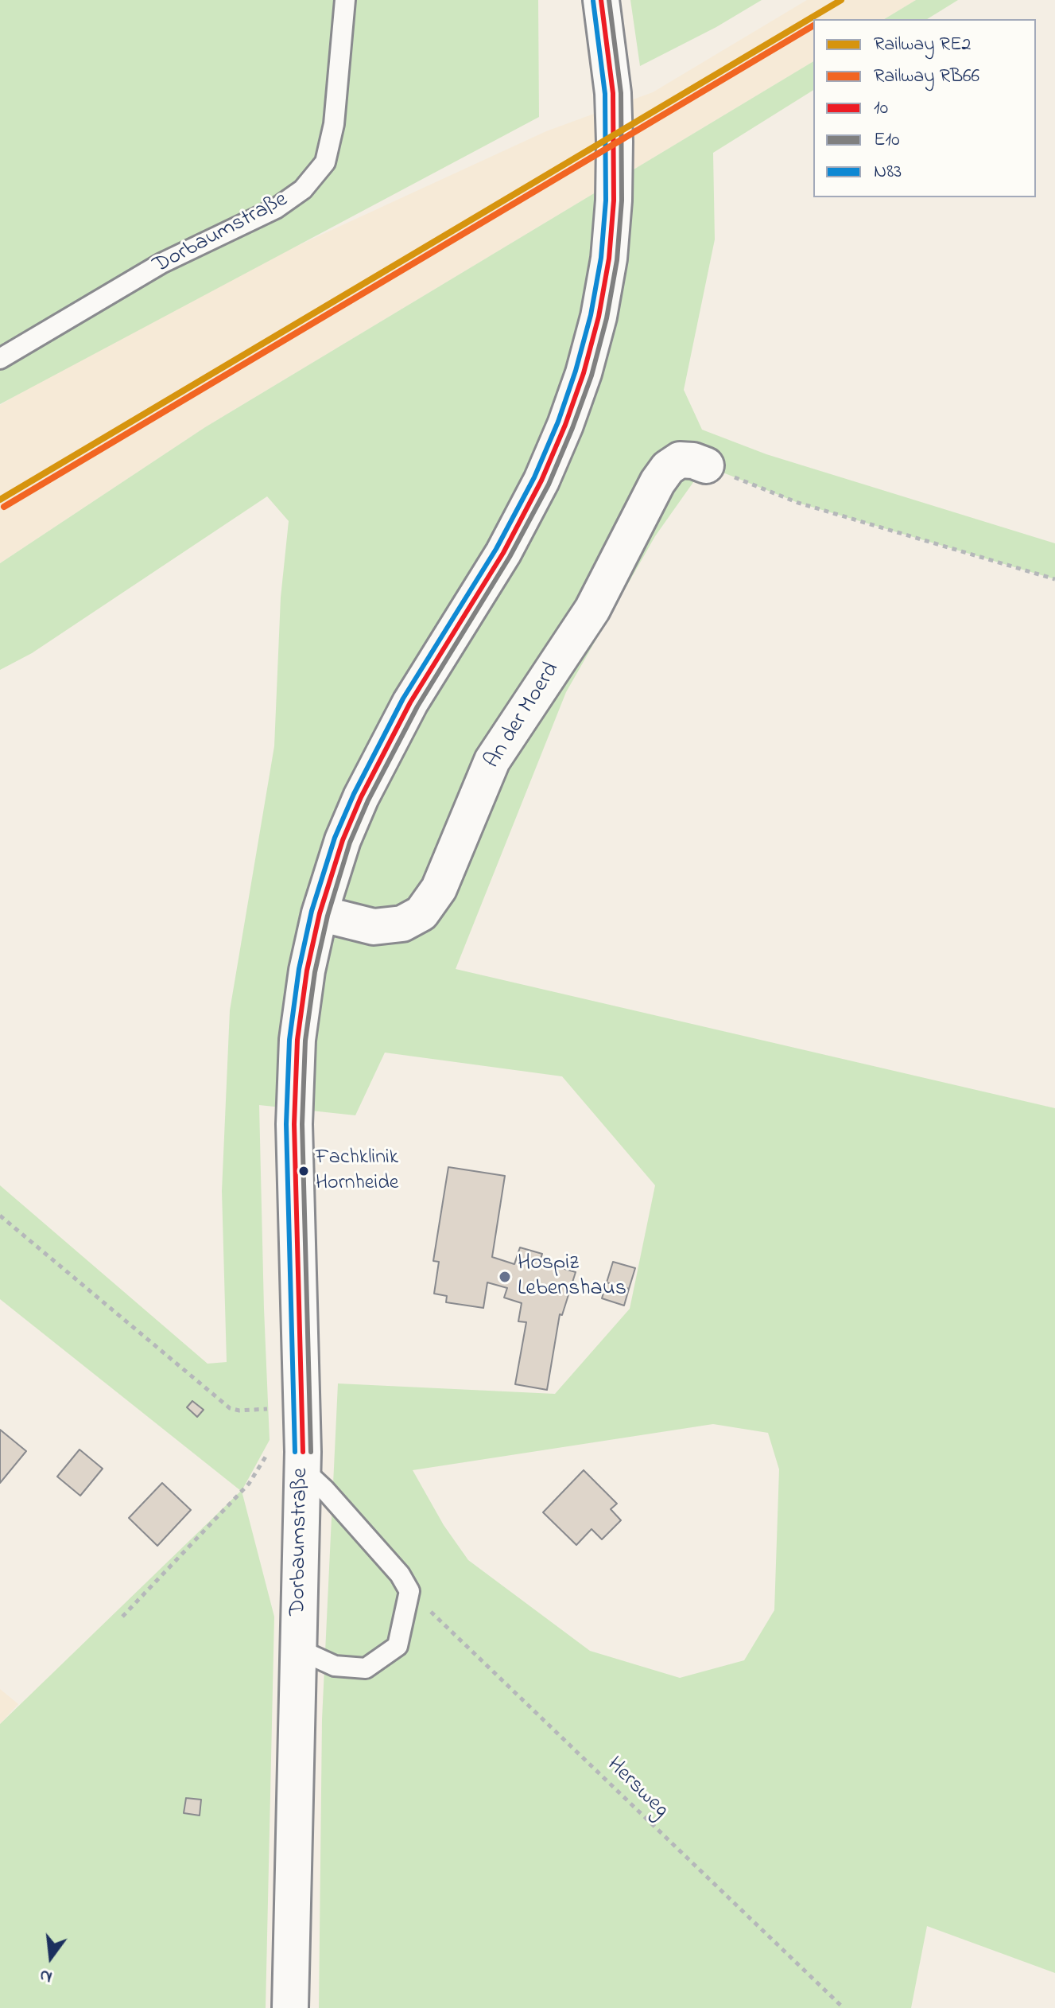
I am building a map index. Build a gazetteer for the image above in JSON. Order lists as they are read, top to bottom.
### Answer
{
  "streets": {
    "street": ["Dorbaumstraße", "An der Moerd"],
    "path": ["Hersweg"]
  },
  "crossings": [
    ["Dorbaumstraße", "An der Moerd"]
  ],
  "places": ["Fachklinik Hornheide", "Hospiz Lebenshaus"],
  "lines": [
    "rail line RE2",
    "transit line 10",
    "transit line E10",
    "transit line N83",
    "rail line RB66"
  ],
  "legend": [
    "Railway RE2",
    "Railway RB66",
    "10",
    "E10",
    "N83"
  ],
  "north": "bottom"
}
